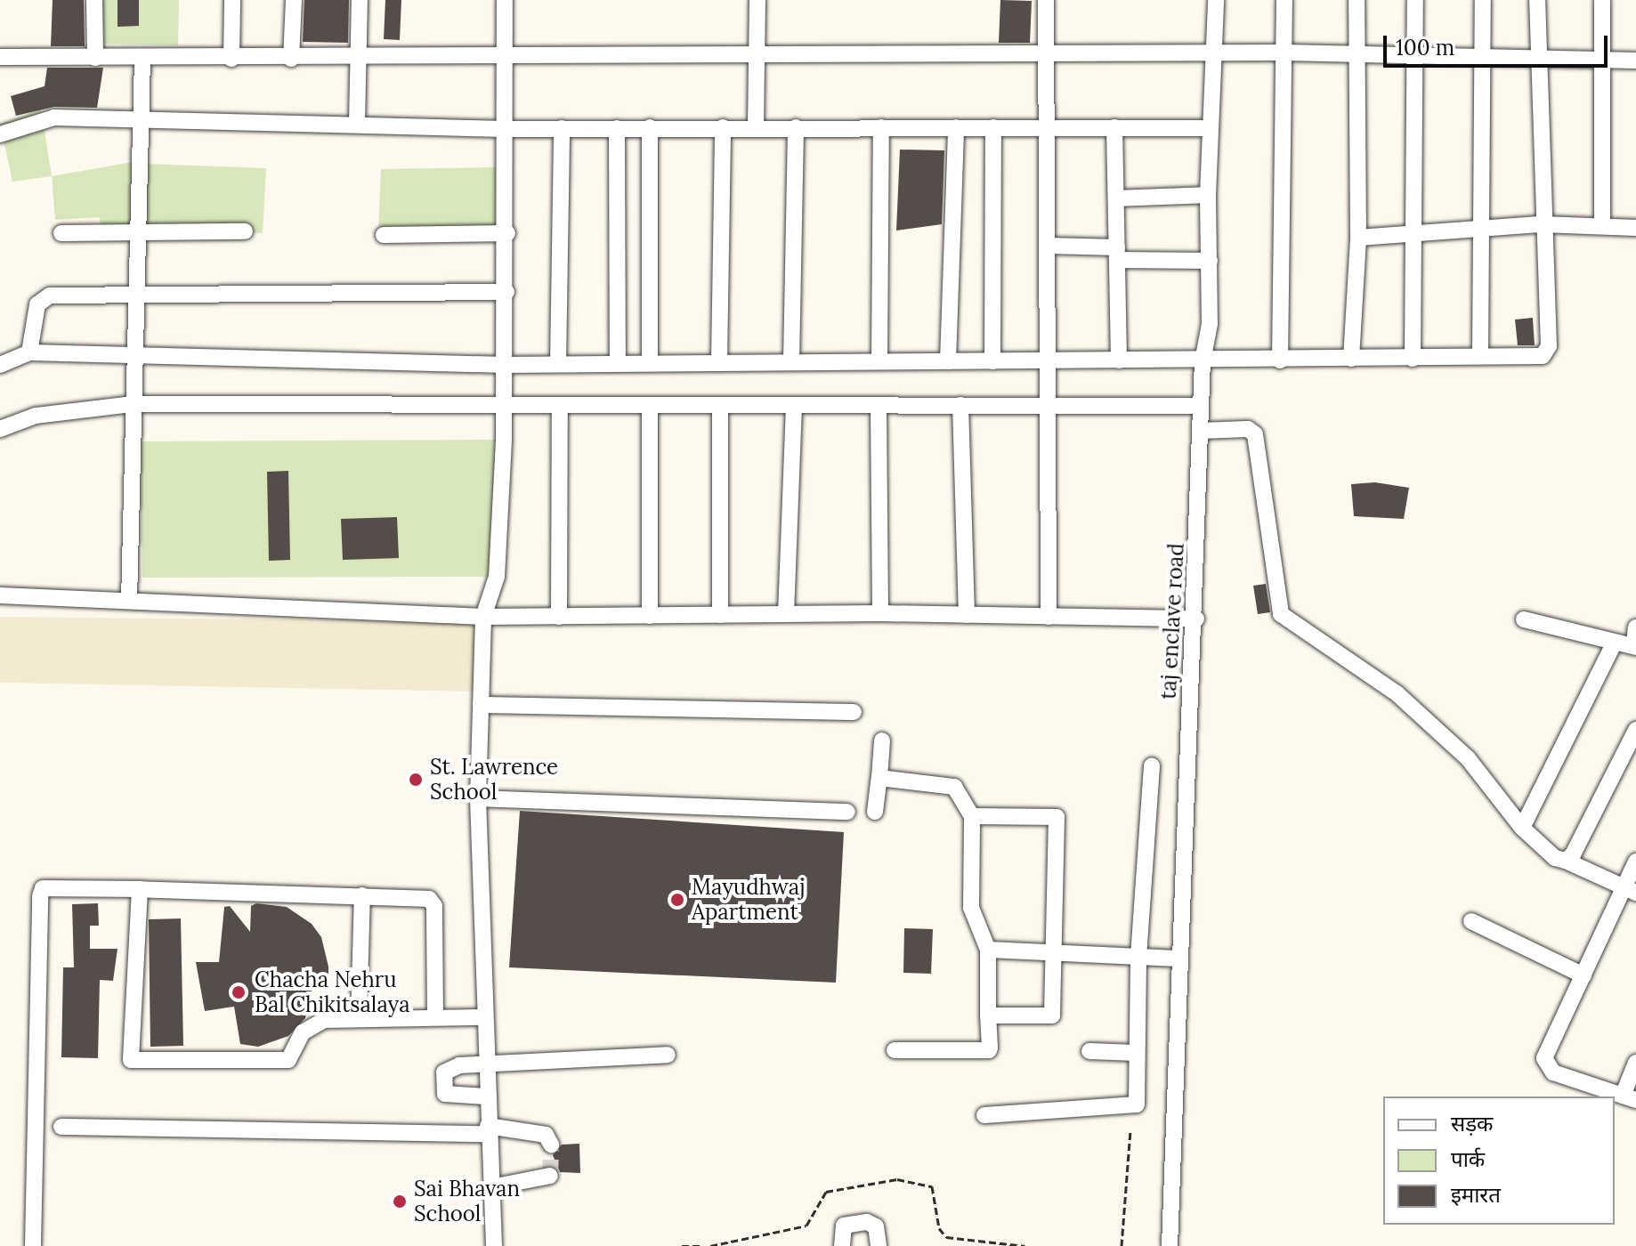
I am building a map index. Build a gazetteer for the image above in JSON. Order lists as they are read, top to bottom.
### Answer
{
  "streets": {
    "street": ["taj enclave road"]
  },
  "places": [
    "St. Lawrence School",
    "Mayudhwaj Apartment",
    "Chacha Nehru Bal Chikitsalaya",
    "Sai Bhavan School"
  ],
  "legend": ["सड़क", "पार्क", "इमारत"],
  "scale_bar": "100 m"
}
